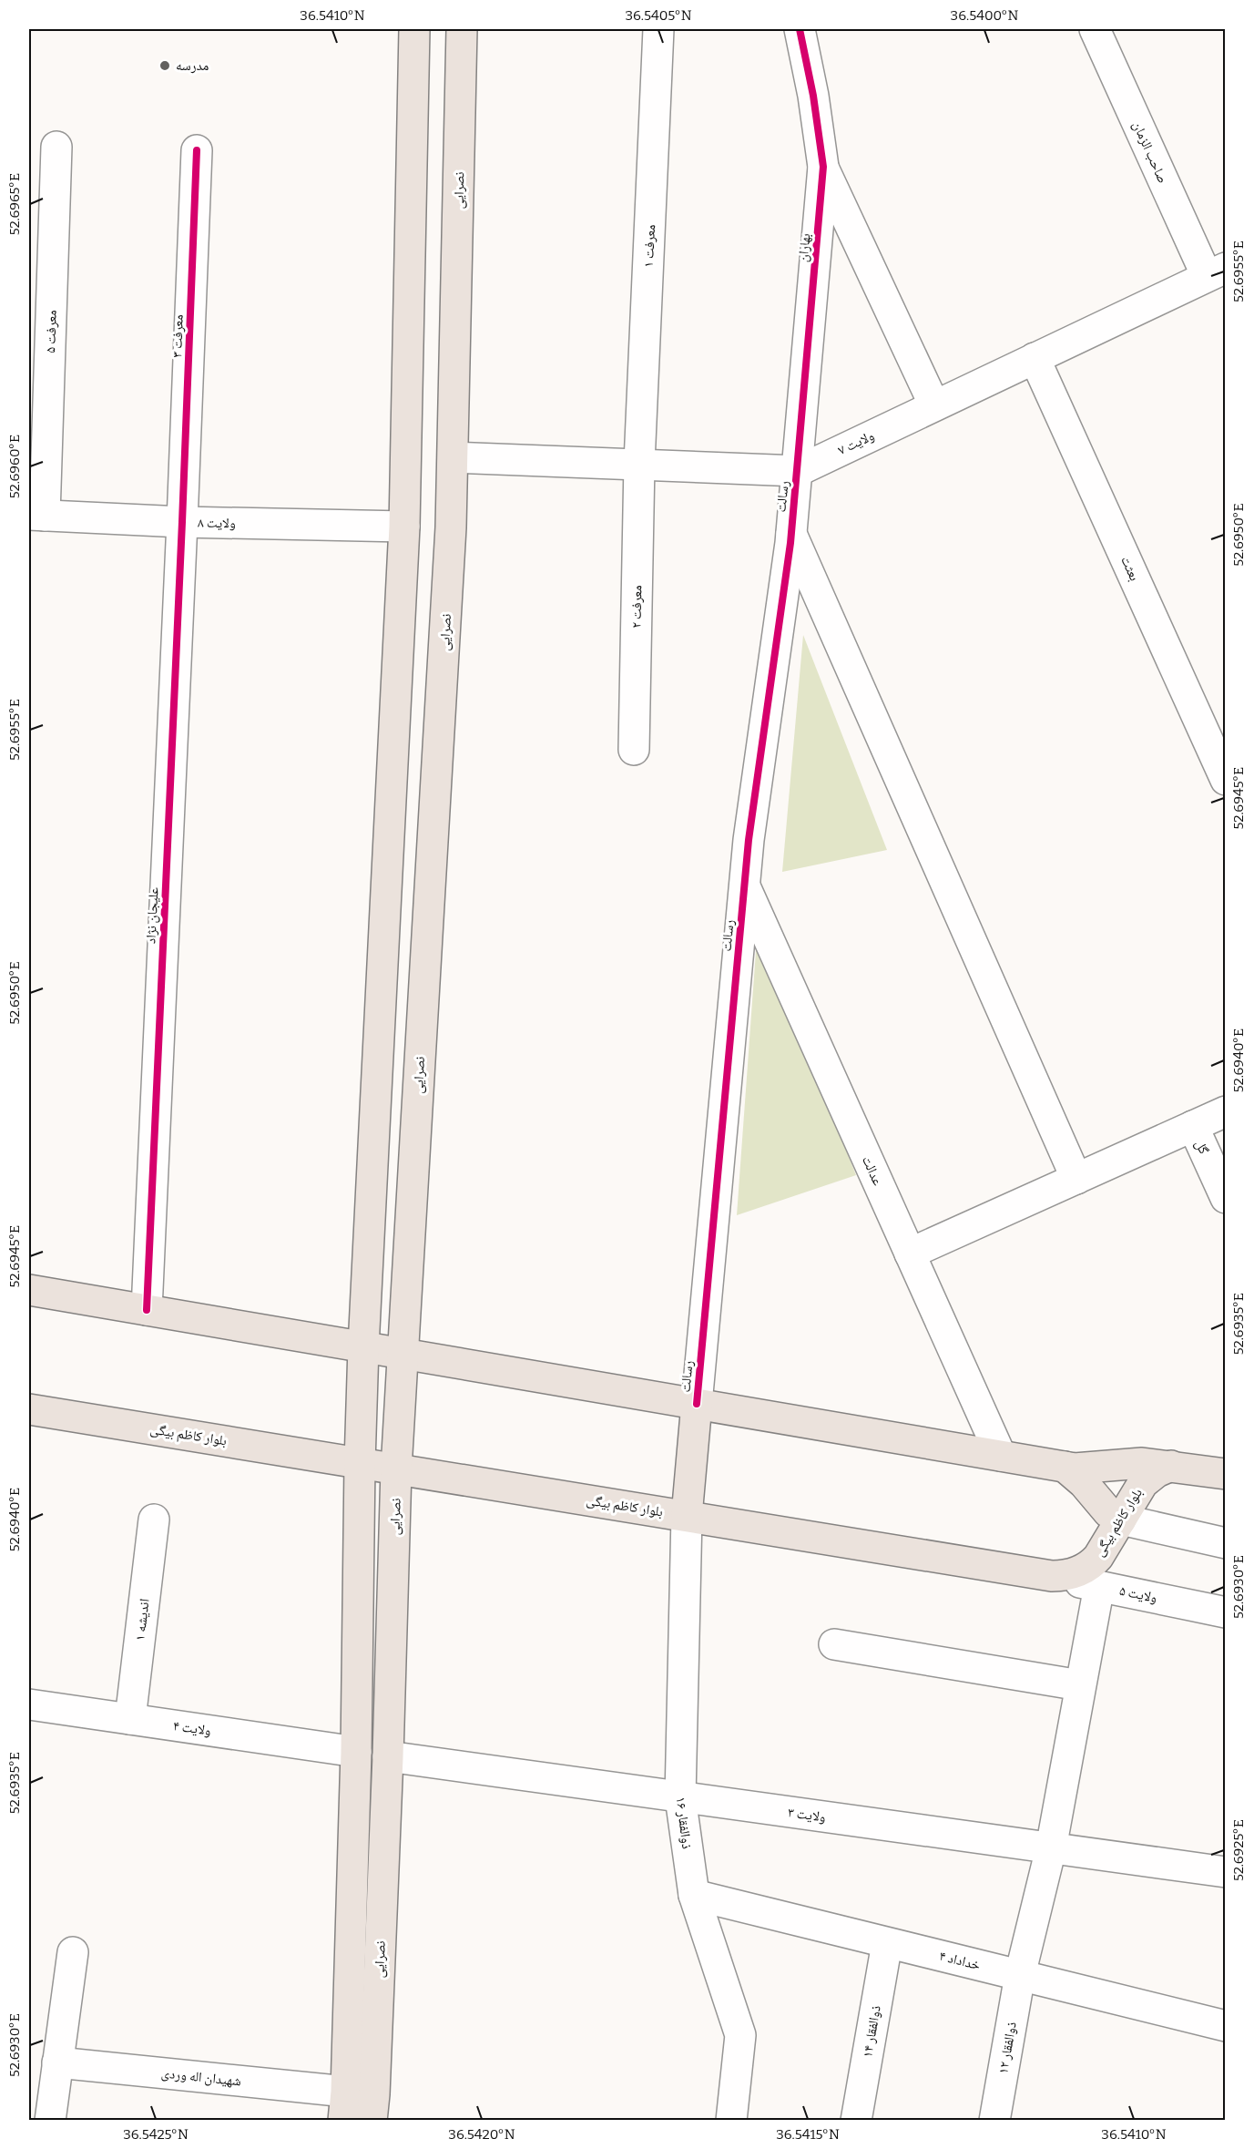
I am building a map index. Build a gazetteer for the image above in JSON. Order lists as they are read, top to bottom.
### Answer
{
  "streets": {
    "main road": ["نصرایی", "بلوار کاظم بیگی"],
    "street": [
      "صاحب الزمان",
      "معرفت ۱",
      "بهاران",
      "معرفت ۵",
      "معرفت ۳",
      "ولایت ۷",
      "رسالت",
      "ولایت ۸",
      "بعثت",
      "معرفت ۲",
      "علیجان نژاد",
      "گل",
      "عدالت",
      "ولایت ۵",
      "اندیشه ۱",
      "ولایت ۴",
      "ولایت ۳",
      "ذوالفقار ۱۶",
      "خداداد ۴",
      "ذوالفقار ۱۴",
      "ذوالفقار ۱۲",
      "شهیدان اله وردی"
    ]
  },
  "crossings": [
    ["صاحب الزمان", "ولایت ۷"],
    ["نصرایی", "ولایت ۷"],
    ["نصرایی", "بلوار کاظم بیگی"],
    ["نصرایی", "ولایت ۳"],
    ["معرفت ۱", "ولایت ۷"],
    ["معرفت ۱", "معرفت ۲"],
    ["بهاران", "ولایت ۷"],
    ["بهاران", "رسالت"],
    ["معرفت ۵", "ولایت ۸"],
    ["معرفت ۳", "ولایت ۸"],
    ["معرفت ۳", "علیجان نژاد"],
    ["ولایت ۷", "رسالت"],
    ["ولایت ۷", "بعثت"],
    ["ولایت ۷", "معرفت ۲"],
    ["رسالت", "عدالت"],
    ["ولایت ۸", "علیجان نژاد"],
    ["بلوار کاظم بیگی", "ولایت ۵"],
    ["بلوار کاظم بیگی", "ذوالفقار ۱۶"],
    ["ولایت ۵", "ذوالفقار ۱۲"],
    ["اندیشه ۱", "ولایت ۴"],
    ["ولایت ۳", "ذوالفقار ۱۶"],
    ["ولایت ۳", "ذوالفقار ۱۲"],
    ["ذوالفقار ۱۶", "خداداد ۴"],
    ["خداداد ۴", "ذوالفقار ۱۴"],
    ["خداداد ۴", "ذوالفقار ۱۲"]
  ],
  "places": ["مدرسه"],
  "coordinates": [
    "36.5410°N",
    "36.5405°N",
    "36.5400°N",
    "52.6965°E",
    "52.6955°E",
    "52.6960°E",
    "52.6950°E",
    "52.6945°E",
    "52.6940°E",
    "52.6935°E",
    "52.6930°E",
    "52.6925°E",
    "36.5425°N",
    "36.5420°N",
    "36.5415°N"
  ]
}
